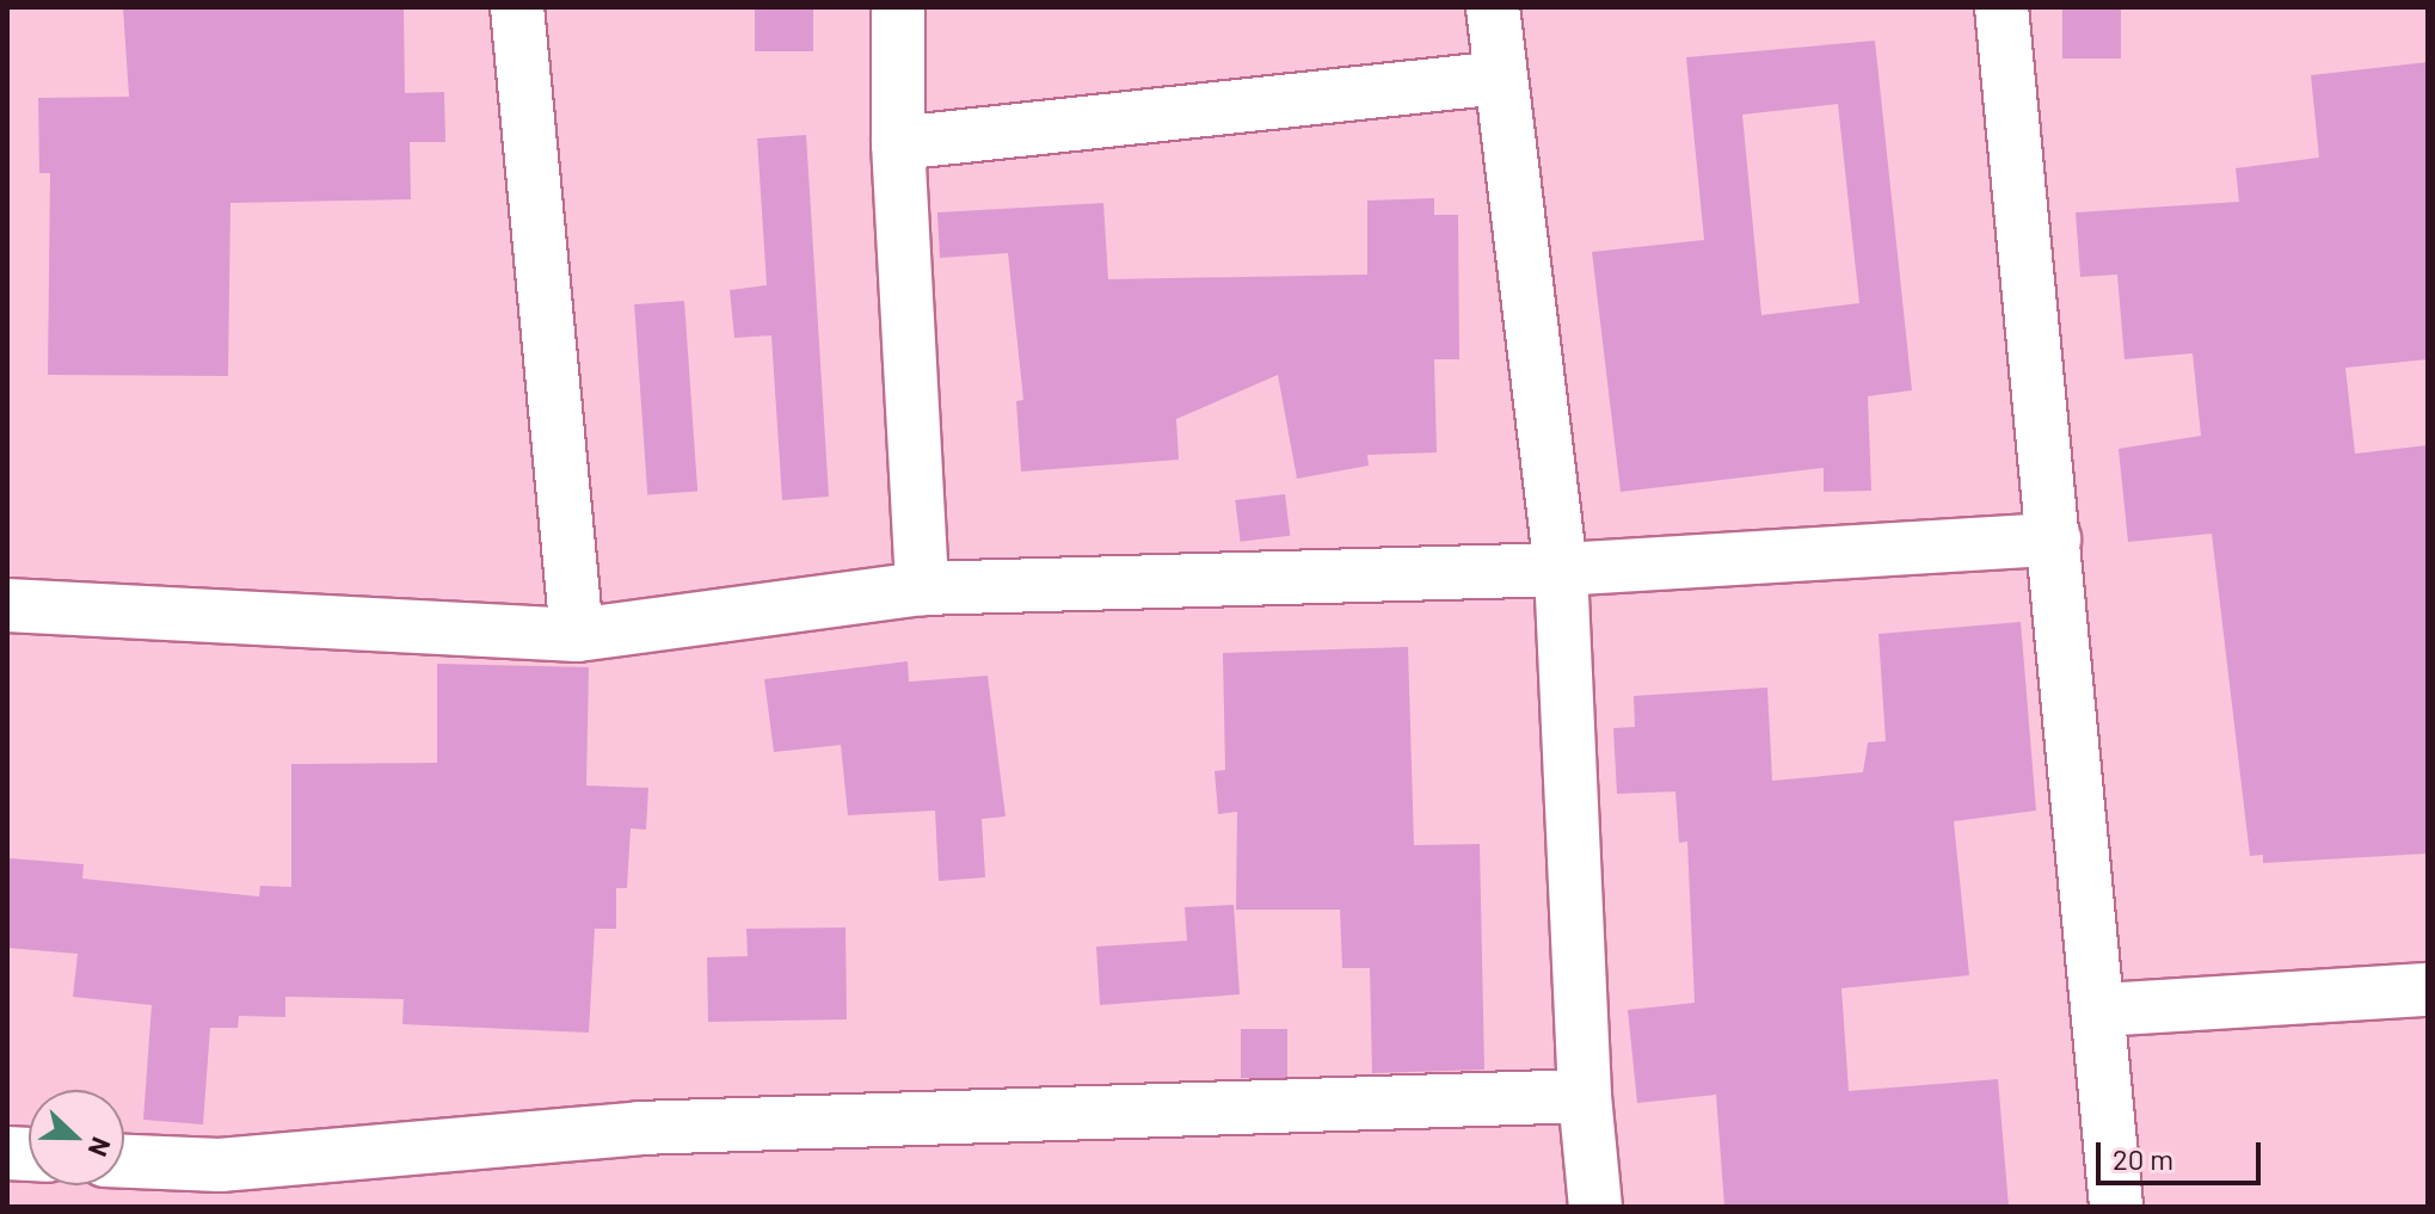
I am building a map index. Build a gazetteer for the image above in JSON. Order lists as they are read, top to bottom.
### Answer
{
  "scale_bar": "20 m",
  "north": "right"
}
